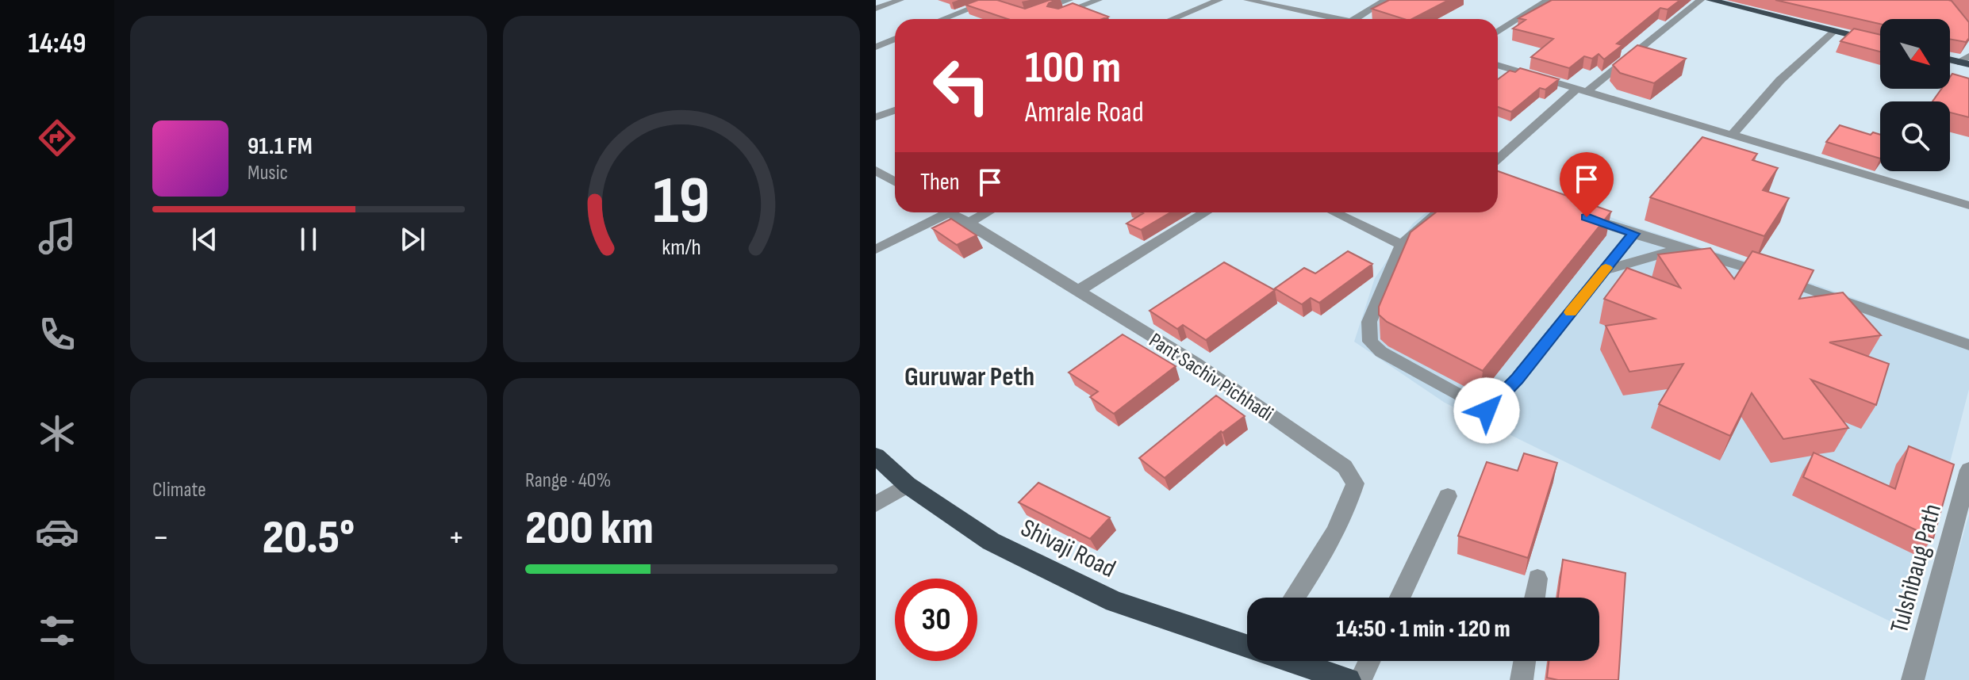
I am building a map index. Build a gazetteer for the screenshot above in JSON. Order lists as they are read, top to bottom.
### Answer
{
  "streets": {
    "highway": ["Shivaji Road"],
    "street": ["Pant Sachiv Pichhadi", "Tulshibaug Path"]
  },
  "districts": ["Guruwar Peth"],
  "north": "bottom right",
  "page": {
    "tabs": "14:49",
    "turn": ["100 m", "Amrale Road"],
    "song": ["91.1 FM", "Music"],
    "then": "Then",
    "tile": [
      "Climate",
      ["Range · 40%", "200 km"]
    ],
    "heat": ["−", "20.5°", "+"],
    "limit": "30",
    "trip": "14:50 · 1 min · 120 m",
    "gauge": ["19", "km/h"]
  }
}
